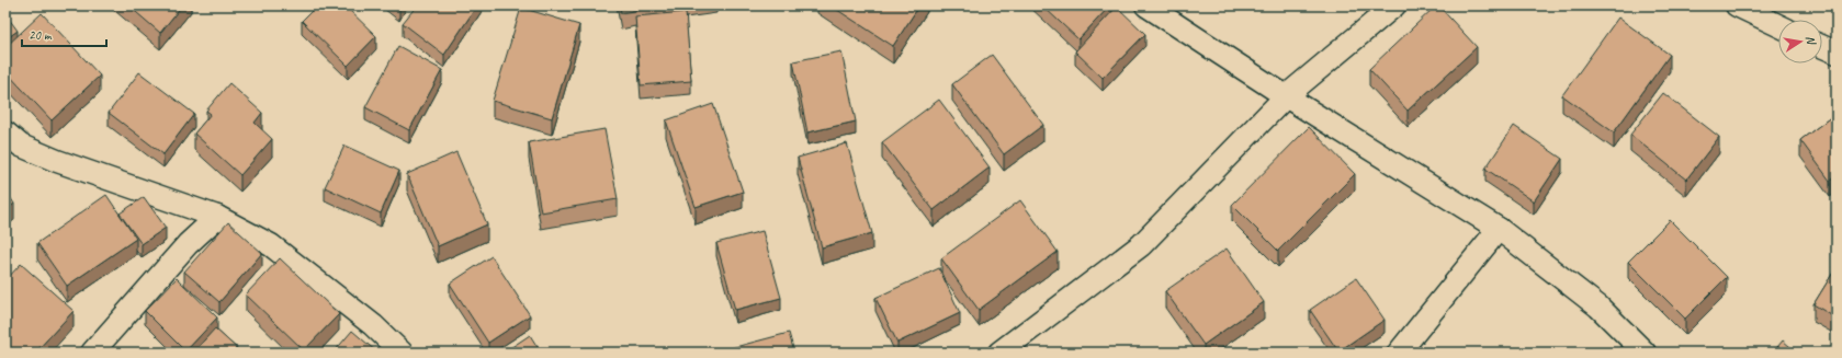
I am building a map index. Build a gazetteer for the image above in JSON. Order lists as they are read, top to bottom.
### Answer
{
  "scale_bar": "20 m",
  "north": "right"
}
